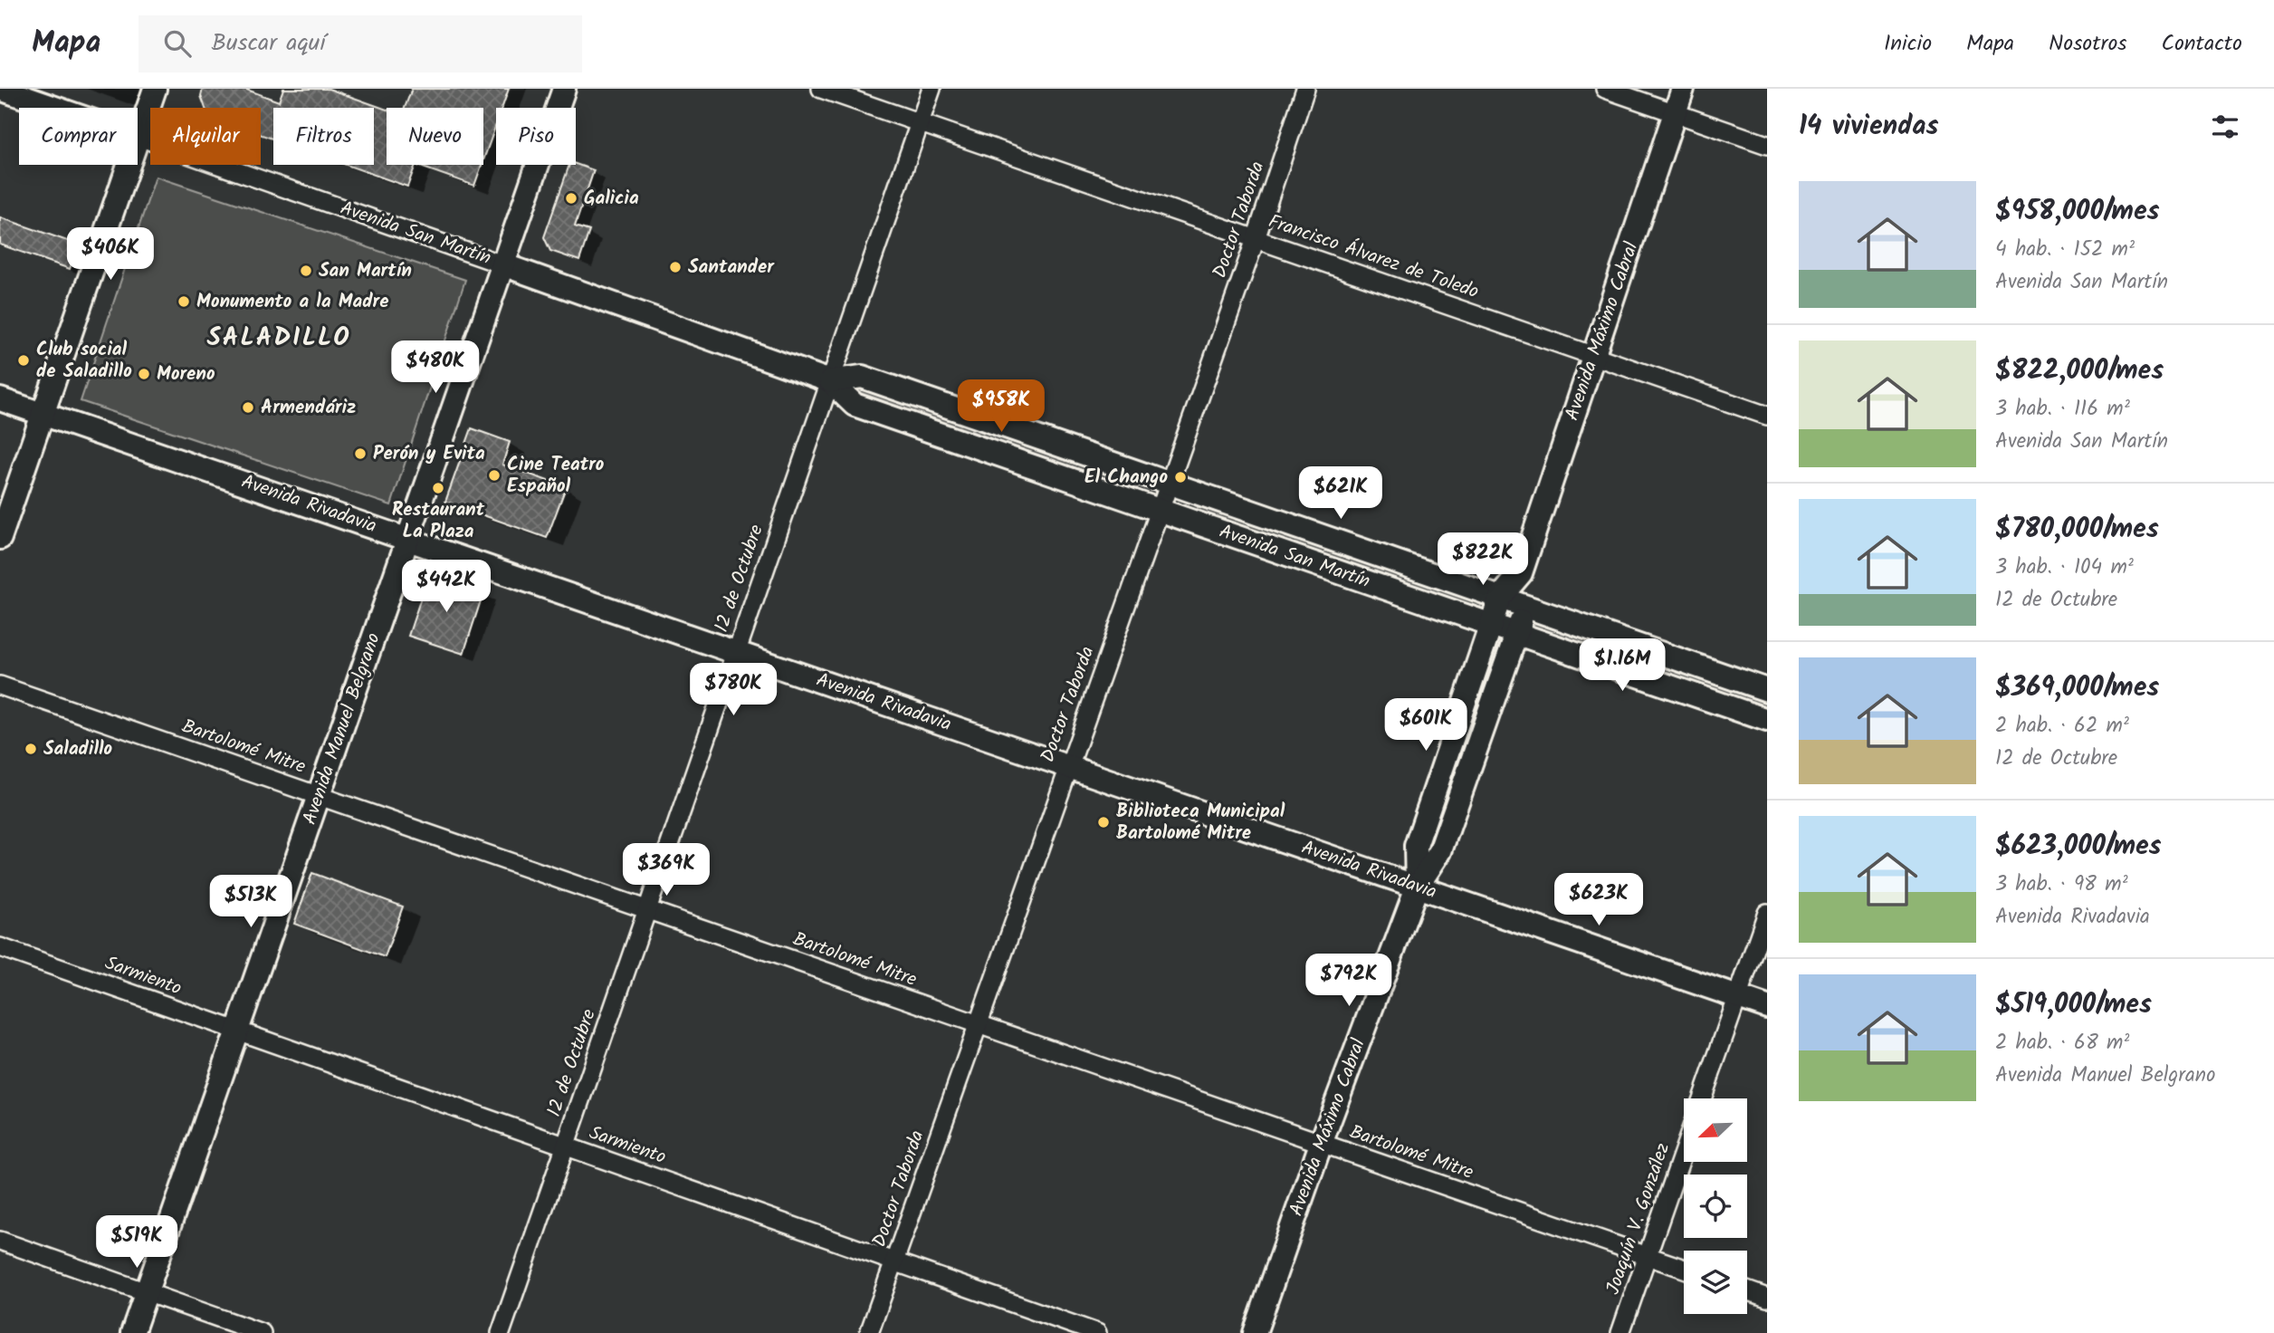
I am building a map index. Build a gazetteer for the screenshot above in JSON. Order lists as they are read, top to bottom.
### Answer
{
  "streets": {
    "main road": [
      "Avenida San Martín",
      "Avenida Máximo Cabral",
      "Avenida Rivadavia",
      "Avenida Manuel Belgrano"
    ],
    "street": [
      "Doctor Taborda",
      "Francisco Álvarez de Toledo",
      "12 de Octubre",
      "Bartolomé Mitre",
      "Sarmiento",
      "Joaquín V. González"
    ]
  },
  "crossings": [
    ["Doctor Taborda", "Avenida San Martín"],
    ["Doctor Taborda", "Francisco Álvarez de Toledo"],
    ["Doctor Taborda", "Avenida Rivadavia"],
    ["Doctor Taborda", "Bartolomé Mitre"],
    ["Doctor Taborda", "Sarmiento"],
    ["Avenida San Martín", "Avenida Máximo Cabral"],
    ["Avenida San Martín", "12 de Octubre"],
    ["Avenida San Martín", "Avenida Manuel Belgrano"],
    ["Francisco Álvarez de Toledo", "Avenida Máximo Cabral"],
    ["Francisco Álvarez de Toledo", "12 de Octubre"],
    ["Avenida Máximo Cabral", "Avenida Rivadavia"],
    ["Avenida Máximo Cabral", "Bartolomé Mitre"],
    ["Avenida Rivadavia", "12 de Octubre"],
    ["Avenida Rivadavia", "Avenida Manuel Belgrano"],
    ["12 de Octubre", "Bartolomé Mitre"],
    ["12 de Octubre", "Sarmiento"],
    ["Avenida Manuel Belgrano", "Bartolomé Mitre"],
    ["Avenida Manuel Belgrano", "Sarmiento"],
    ["Bartolomé Mitre", "Joaquín V. González"]
  ],
  "districts": ["SALADILLO"],
  "places": [
    "Galicia",
    "Santander",
    "San Martín",
    "Monumento a la Madre",
    "Club social de Saladillo",
    "Moreno",
    "Armendáriz",
    "Perón y Evita",
    "Cine Teatro Español",
    "El Chango",
    "Restaurant La Plaza",
    "Saladillo",
    "Biblioteca Municipal Bartolomé Mitre"
  ],
  "north": "bottom left",
  "page": {
    "header": "Mapa",
    "search": "Buscar aquí",
    "nav": [
      "Inicio",
      "Mapa",
      "Nosotros",
      "Contacto"
    ],
    "heading": "14 viviendas",
    "chip": [
      "Comprar",
      "Alquilar",
      "Filtros",
      "Nuevo",
      "Piso"
    ],
    "list": [
      {
        "name": "$958,000/mes",
        "note": "4 hab. · 152 m² · Avenida San Martín"
      },
      {
        "name": "$822,000/mes",
        "note": "3 hab. · 116 m² · Avenida San Martín"
      },
      {
        "name": "$780,000/mes",
        "note": "3 hab. · 104 m² · 12 de Octubre"
      },
      {
        "name": "$369,000/mes",
        "note": "2 hab. · 62 m² · 12 de Octubre"
      },
      {
        "name": "$623,000/mes",
        "note": "3 hab. · 98 m² · Avenida Rivadavia"
      },
      {
        "name": "$519,000/mes",
        "note": "2 hab. · 68 m² · Avenida Manuel Belgrano"
      }
    ],
    "price": [
      "$406K",
      "$480K",
      "$958K",
      "$621K",
      "$822K",
      "$442K",
      "$1.16M",
      "$780K",
      "$601K",
      "$369K",
      "$623K",
      "$513K",
      "$792K",
      "$519K"
    ]
  }
}
